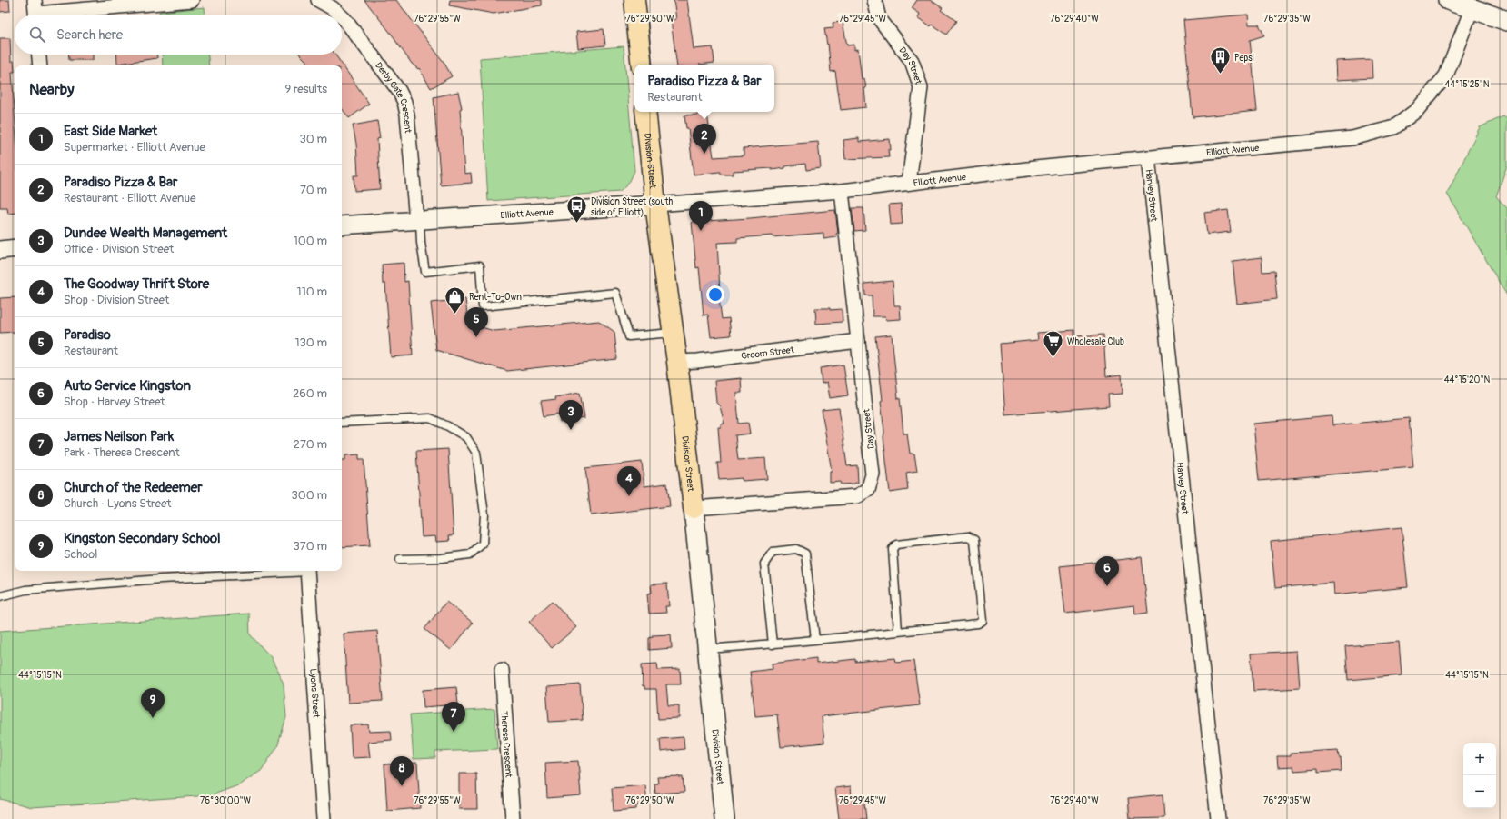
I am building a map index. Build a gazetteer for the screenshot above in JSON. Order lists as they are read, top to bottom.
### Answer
{
  "streets": {
    "main road": ["Division Street"],
    "street": [
      "Day Street",
      "Derby Gate Crescent",
      "Elliott Avenue",
      "Harvey Street",
      "Groom Street",
      "Lyons Street",
      "Theresa Crescent"
    ]
  },
  "crossings": [
    ["Day Street", "Elliott Avenue"],
    ["Day Street", "Division Street"],
    ["Day Street", "Groom Street"],
    ["Derby Gate Crescent", "Elliott Avenue"],
    ["Elliott Avenue", "Division Street"],
    ["Elliott Avenue", "Harvey Street"],
    ["Division Street", "Groom Street"]
  ],
  "places": {
    "building": ["Pepsi"],
    "bus stop": ["Division Street (south side of Elliott)"],
    "shop": ["Rent-To-Own"],
    "supermarket": ["Wholesale Club"]
  },
  "page": {
    "search": "Search here",
    "popup": ["Paradiso Pizza & Bar", "Restaurant"],
    "heading": ["Nearby", "9 results"],
    "list": [
      {
        "mark": "1",
        "name": "East Side Market",
        "note": "Supermarket · Elliott Avenue",
        "value": "30 m"
      },
      {
        "mark": "2",
        "name": "Paradiso Pizza & Bar",
        "note": "Restaurant · Elliott Avenue",
        "value": "70 m"
      },
      {
        "mark": "3",
        "name": "Dundee Wealth Management",
        "note": "Office · Division Street",
        "value": "100 m"
      },
      {
        "mark": "4",
        "name": "The Goodway Thrift Store",
        "note": "Shop · Division Street",
        "value": "110 m"
      },
      {
        "mark": "5",
        "name": "Paradiso",
        "note": "Restaurant",
        "value": "130 m"
      },
      {
        "mark": "6",
        "name": "Auto Service Kingston",
        "note": "Shop · Harvey Street",
        "value": "260 m"
      },
      {
        "mark": "7",
        "name": "James Neilson Park",
        "note": "Park · Theresa Crescent",
        "value": "270 m"
      },
      {
        "mark": "8",
        "name": "Church of the Redeemer",
        "note": "Church · Lyons Street",
        "value": "300 m"
      },
      {
        "mark": "9",
        "name": "Kingston Secondary School",
        "note": "School",
        "value": "370 m"
      }
    ],
    "pins": [
      "2",
      "1",
      "5",
      "3",
      "4",
      "6",
      "9",
      "7",
      "8"
    ],
    "map_buttons": ["+", "−"]
  },
  "coordinates": [
    "76°29'55\"W",
    "76°29'50\"W",
    "76°29'45\"W",
    "76°29'40\"W",
    "76°29'35\"W",
    "44°15'25\"N",
    "44°15'20\"N",
    "44°15'15\"N",
    "76°30'00\"W"
  ]
}
